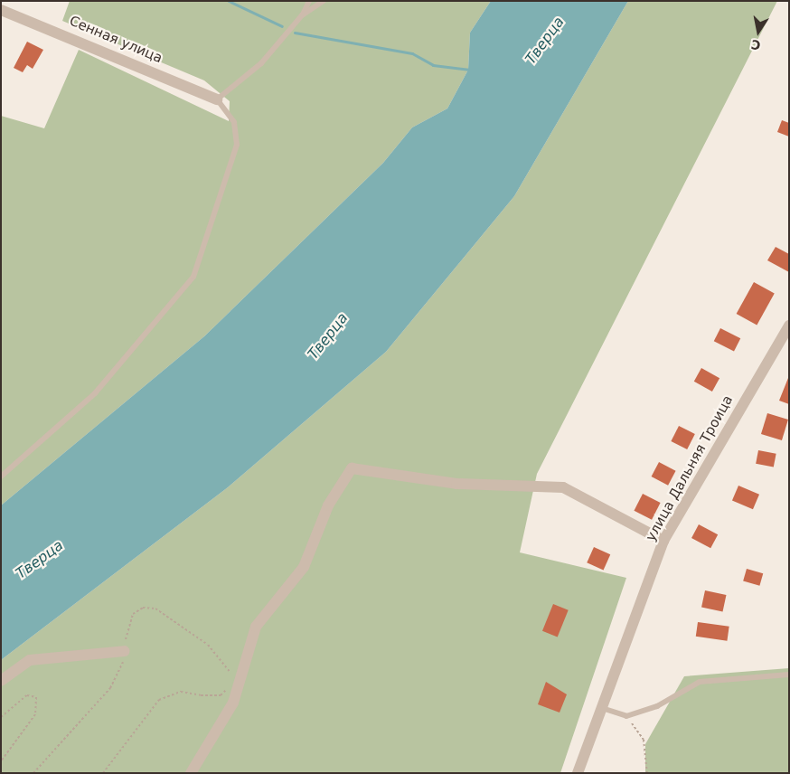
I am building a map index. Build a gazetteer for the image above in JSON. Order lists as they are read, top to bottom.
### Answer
{
  "streets": {
    "street": ["Сенная улица", "улица Дальняя Троица"]
  },
  "water": ["Тверца"],
  "north": "bottom"
}
